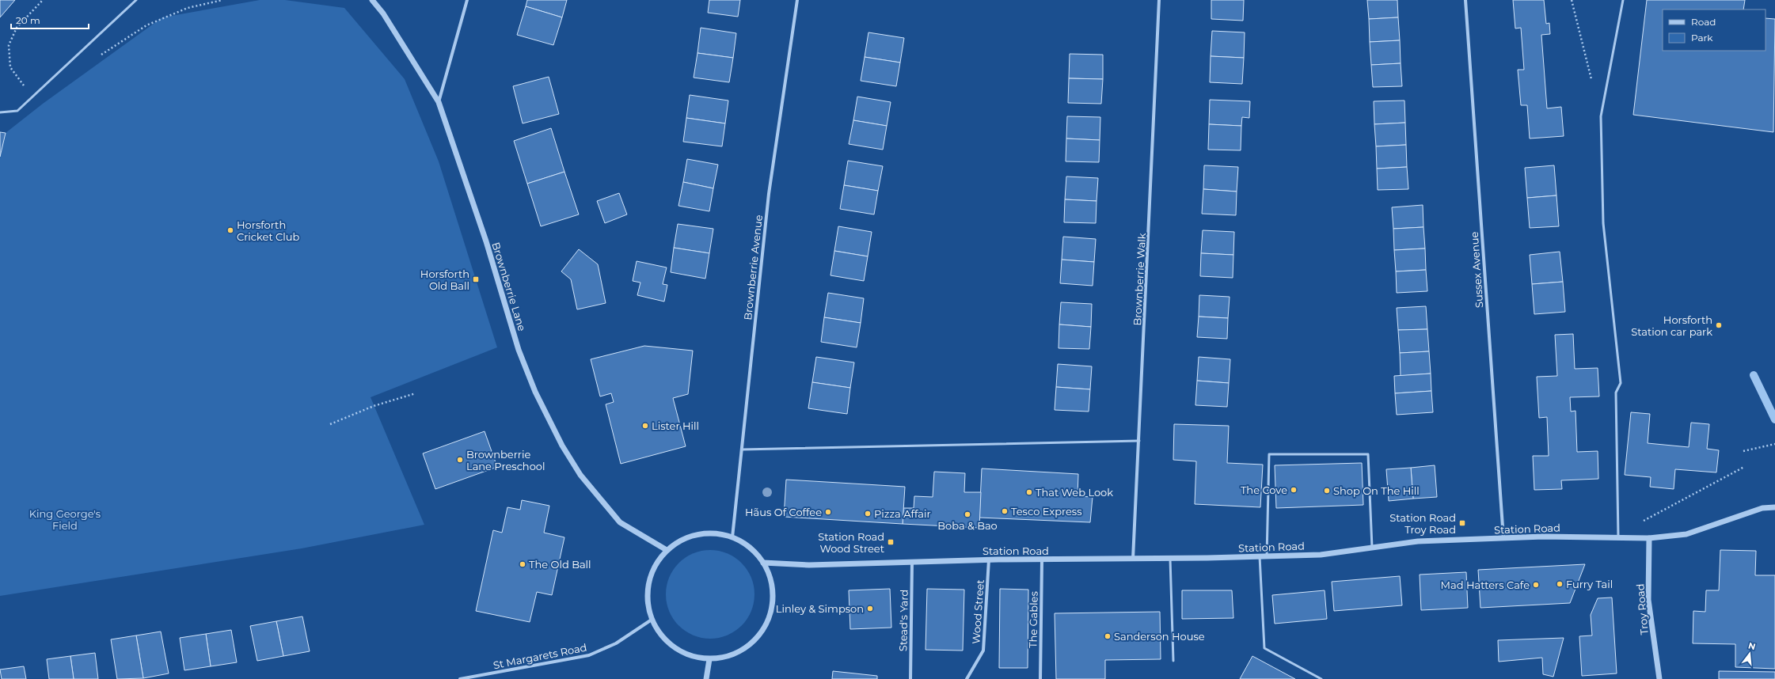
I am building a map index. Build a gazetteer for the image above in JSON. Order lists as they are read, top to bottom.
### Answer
{
  "streets": {
    "street": [
      "Brownberrie Avenue",
      "Sussex Avenue",
      "Brownberrie Walk",
      "Brownberrie Lane",
      "Station Road",
      "Troy Road",
      "Wood Street",
      "The Gables",
      "Stead's Yard",
      "St Margarets Road"
    ]
  },
  "crossings": [
    ["Sussex Avenue", "Station Road"],
    ["Brownberrie Walk", "Station Road"],
    ["Station Road", "Troy Road"],
    ["Station Road", "Wood Street"],
    ["Station Road", "The Gables"],
    ["Station Road", "Stead's Yard"]
  ],
  "parks": ["King George's Field"],
  "places": {
    "other": [
      "Horsforth Cricket Club",
      "Horsforth Station car park",
      "Lister Hill",
      "Brownberrie Lane Preschool",
      "The Cove",
      "Shop On The Hill",
      "That Web Look",
      "Tesco Express",
      "Hãus Of Coffee",
      "Pizza Affair",
      "Boba & Bao",
      "The Old Ball",
      "Furry Tail",
      "Mad Hatters Cafe",
      "Linley & Simpson",
      "Sanderson House"
    ],
    "transit": ["Horsforth Old Ball", "Station Road Troy Road", "Station Road Wood Street"]
  },
  "legend": ["Road", "Park"],
  "scale_bar": "20 m",
  "north": "top"
}
